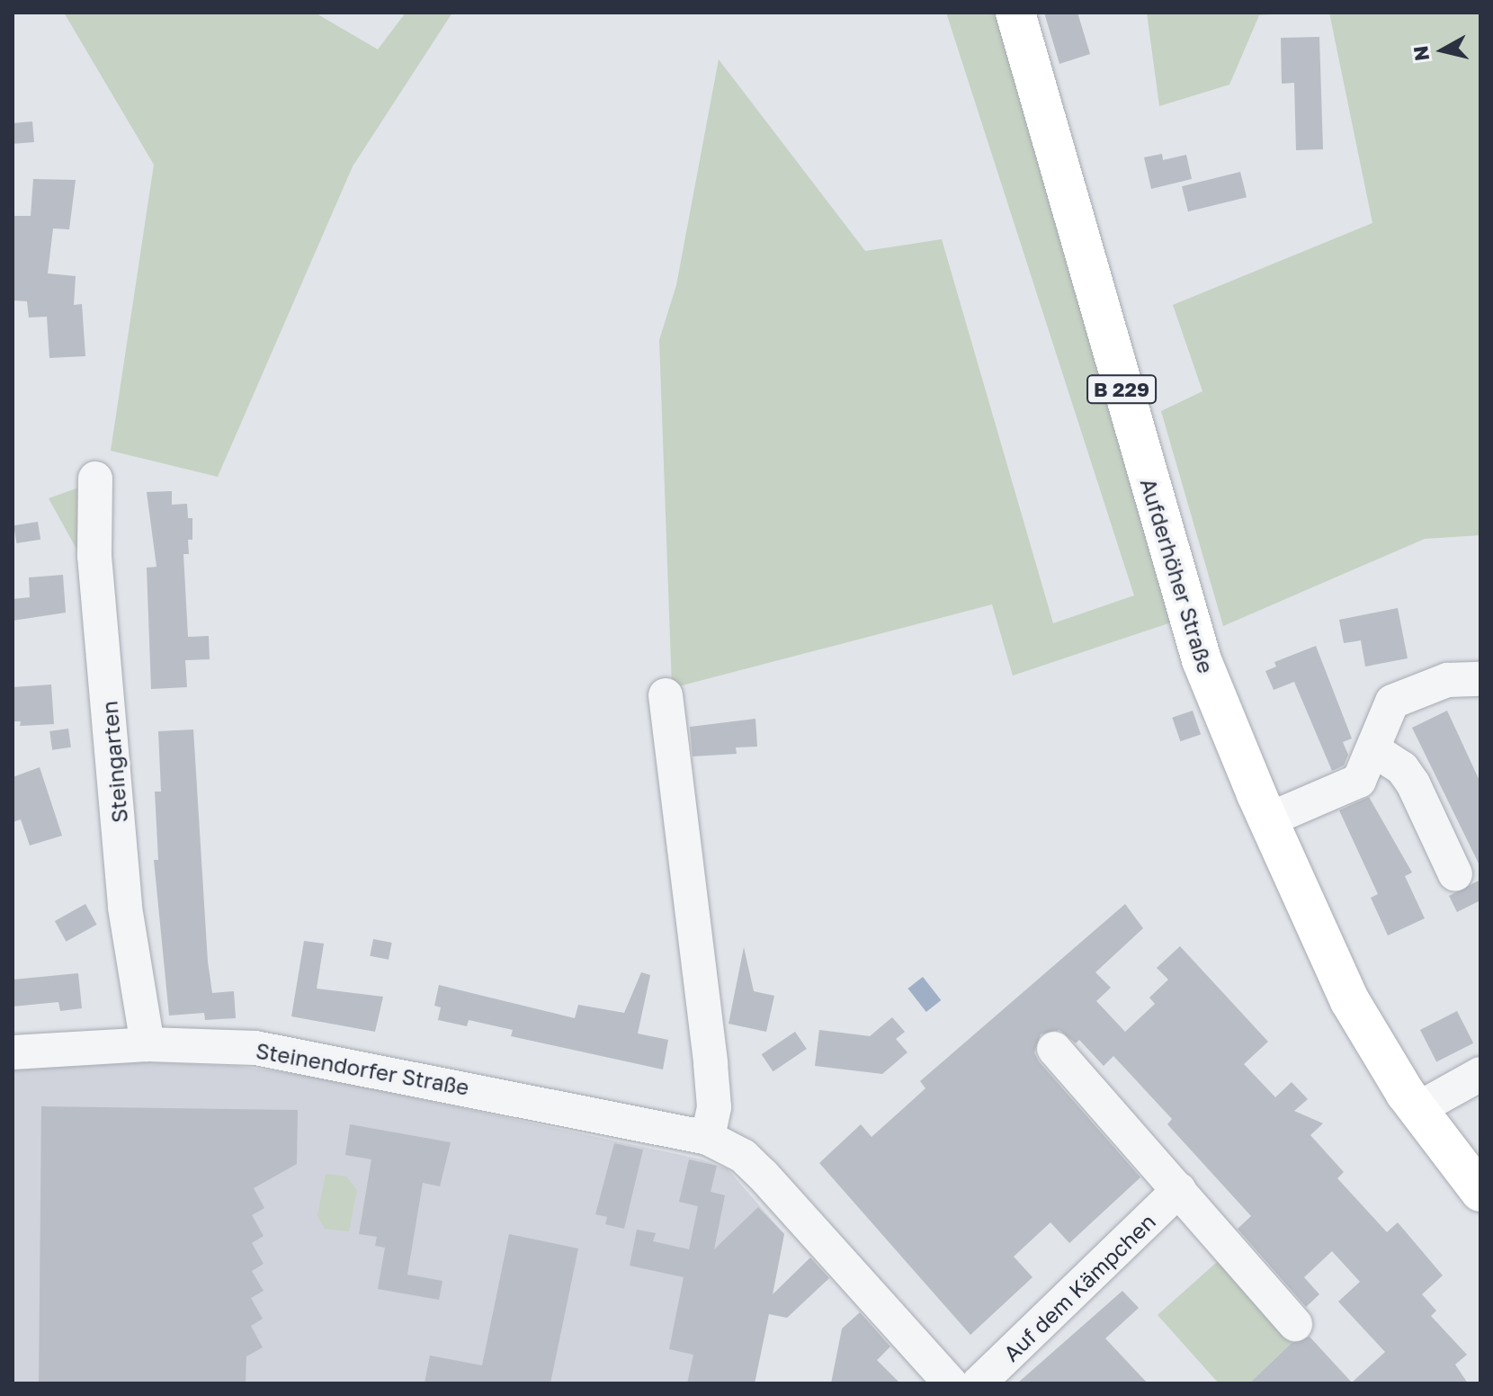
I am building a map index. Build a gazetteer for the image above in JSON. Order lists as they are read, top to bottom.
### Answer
{
  "streets": {
    "main road": ["B 229", "Aufderhöher Straße"],
    "street": ["Steingarten", "Steinendorfer Straße", "Auf dem Kämpchen"]
  },
  "crossings": [
    ["Steingarten", "Steinendorfer Straße"]
  ],
  "north": "left"
}
